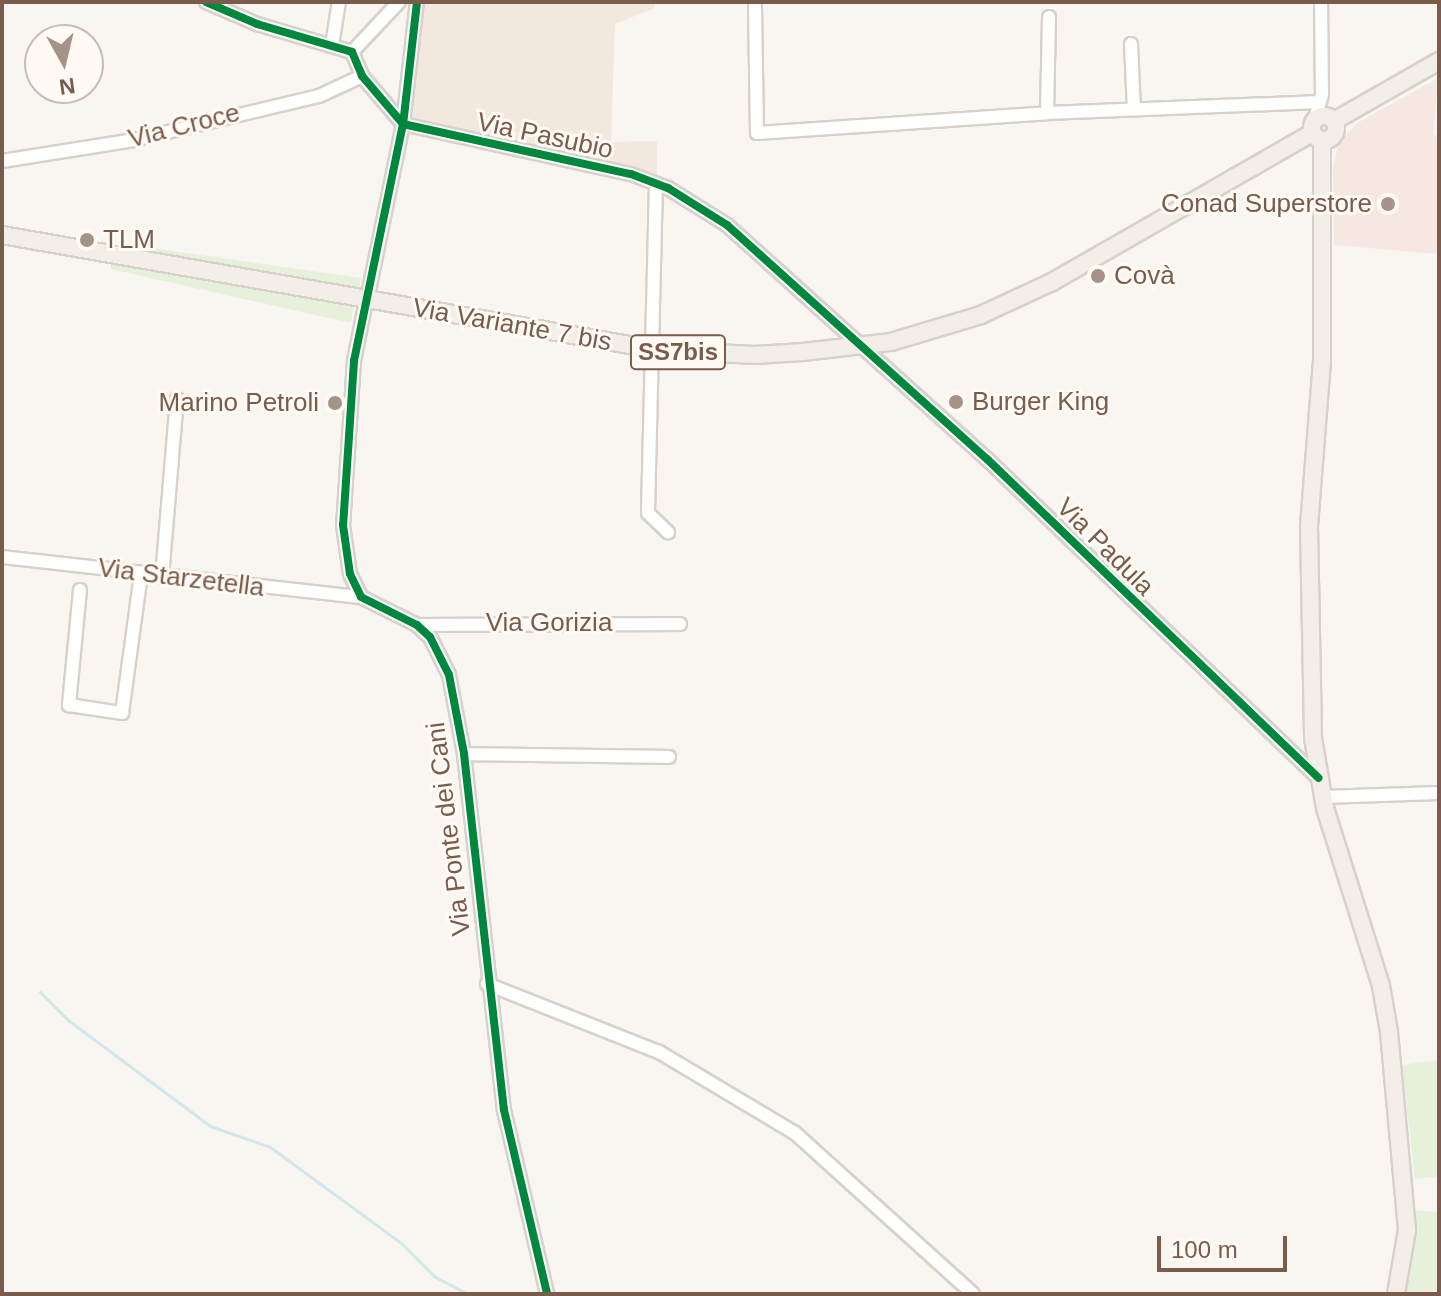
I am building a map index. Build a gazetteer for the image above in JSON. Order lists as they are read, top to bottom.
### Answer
{
  "streets": {
    "main road": ["Via Variante 7 bis", "SS7bis"],
    "street": [
      "Via Croce",
      "Via Pasubio",
      "Via Padula",
      "Via Starzetella",
      "Via Gorizia",
      "Via Ponte dei Cani"
    ]
  },
  "crossings": [
    ["Via Pasubio", "Via Variante 7 bis"],
    ["Via Pasubio", "Via Padula"],
    ["Via Variante 7 bis", "Via Padula"],
    ["Via Starzetella", "Via Ponte dei Cani"],
    ["Via Gorizia", "Via Ponte dei Cani"]
  ],
  "places": [
    "Conad Superstore",
    "TLM",
    "Covà",
    "Burger King",
    "Marino Petroli"
  ],
  "scale_bar": "100 m",
  "north": "bottom"
}
